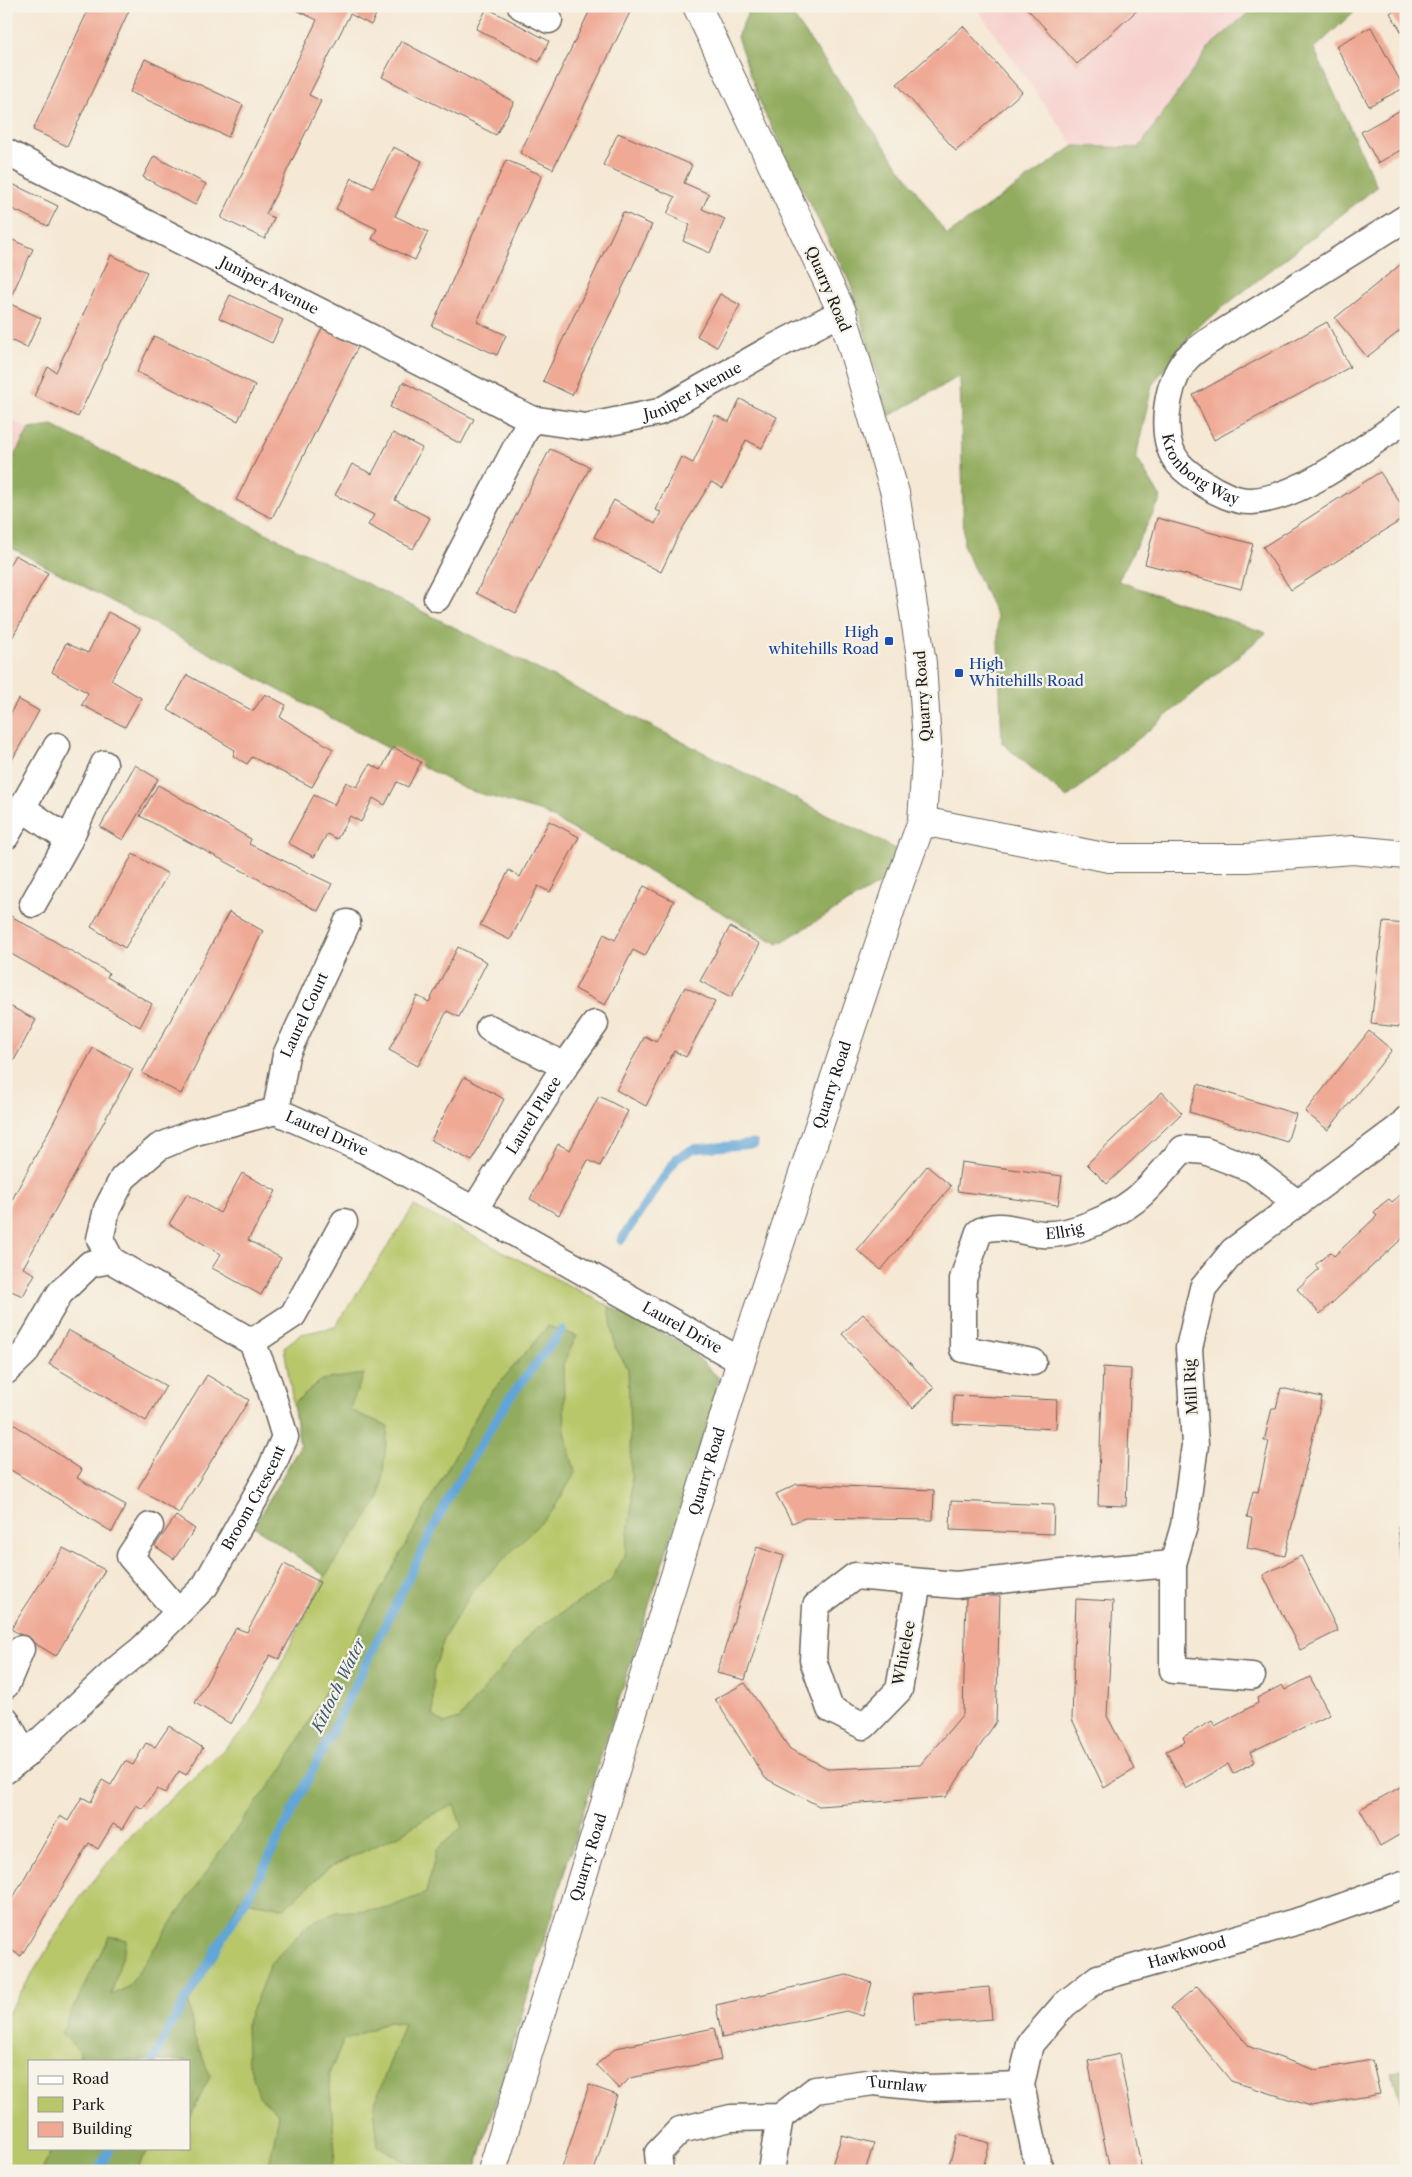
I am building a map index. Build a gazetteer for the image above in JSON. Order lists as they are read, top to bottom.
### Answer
{
  "streets": {
    "street": [
      "Juniper Avenue",
      "Quarry Road",
      "Kronborg Way",
      "Laurel Court",
      "Laurel Place",
      "Laurel Drive",
      "Ellrig",
      "Mill Rig",
      "Broom Crescent",
      "Whitelee",
      "Hawkwood",
      "Turnlaw"
    ]
  },
  "crossings": [
    ["Juniper Avenue", "Quarry Road"],
    ["Quarry Road", "Laurel Drive"],
    ["Laurel Court", "Laurel Drive"],
    ["Laurel Place", "Laurel Drive"],
    ["Ellrig", "Mill Rig"],
    ["Mill Rig", "Whitelee"],
    ["Hawkwood", "Turnlaw"]
  ],
  "water": ["Kittoch Water"],
  "places": {
    "transit": ["High whitehills Road", "High Whitehills Road"]
  },
  "legend": ["Road", "Park", "Building"]
}
